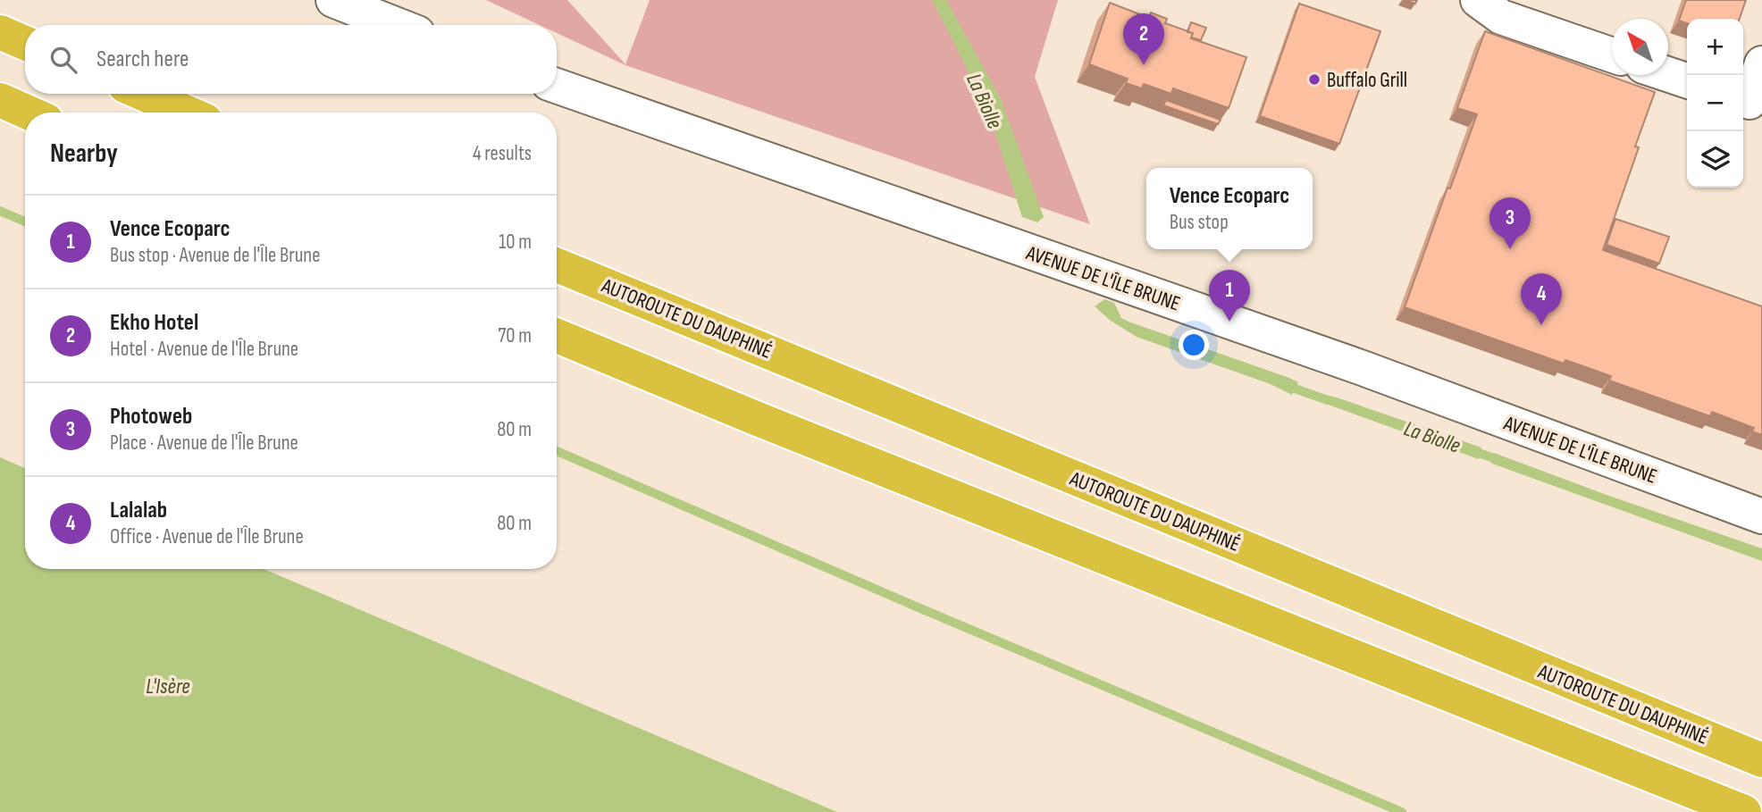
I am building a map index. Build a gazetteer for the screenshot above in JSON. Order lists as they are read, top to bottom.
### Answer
{
  "streets": {
    "highway": ["AUTOROUTE DU DAUPHINÉ"],
    "street": ["AVENUE DE L'ÎLE BRUNE"]
  },
  "water": ["La Biolle", "L'Isère"],
  "places": ["Buffalo Grill"],
  "north": "top left",
  "page": {
    "pins": [
      "2",
      "3",
      "1",
      "4"
    ],
    "map_buttons": ["+", "−"],
    "search": "Search here",
    "heading": ["Nearby", "4 results"],
    "popup": ["Vence Ecoparc", "Bus stop"],
    "list": [
      {
        "mark": "1",
        "name": "Vence Ecoparc",
        "note": "Bus stop · Avenue de l'Île Brune",
        "value": "10 m"
      },
      {
        "mark": "2",
        "name": "Ekho Hotel",
        "note": "Hotel · Avenue de l'Île Brune",
        "value": "70 m"
      },
      {
        "mark": "3",
        "name": "Photoweb",
        "note": "Place · Avenue de l'Île Brune",
        "value": "80 m"
      },
      {
        "mark": "4",
        "name": "Lalalab",
        "note": "Office · Avenue de l'Île Brune",
        "value": "80 m"
      }
    ]
  }
}
